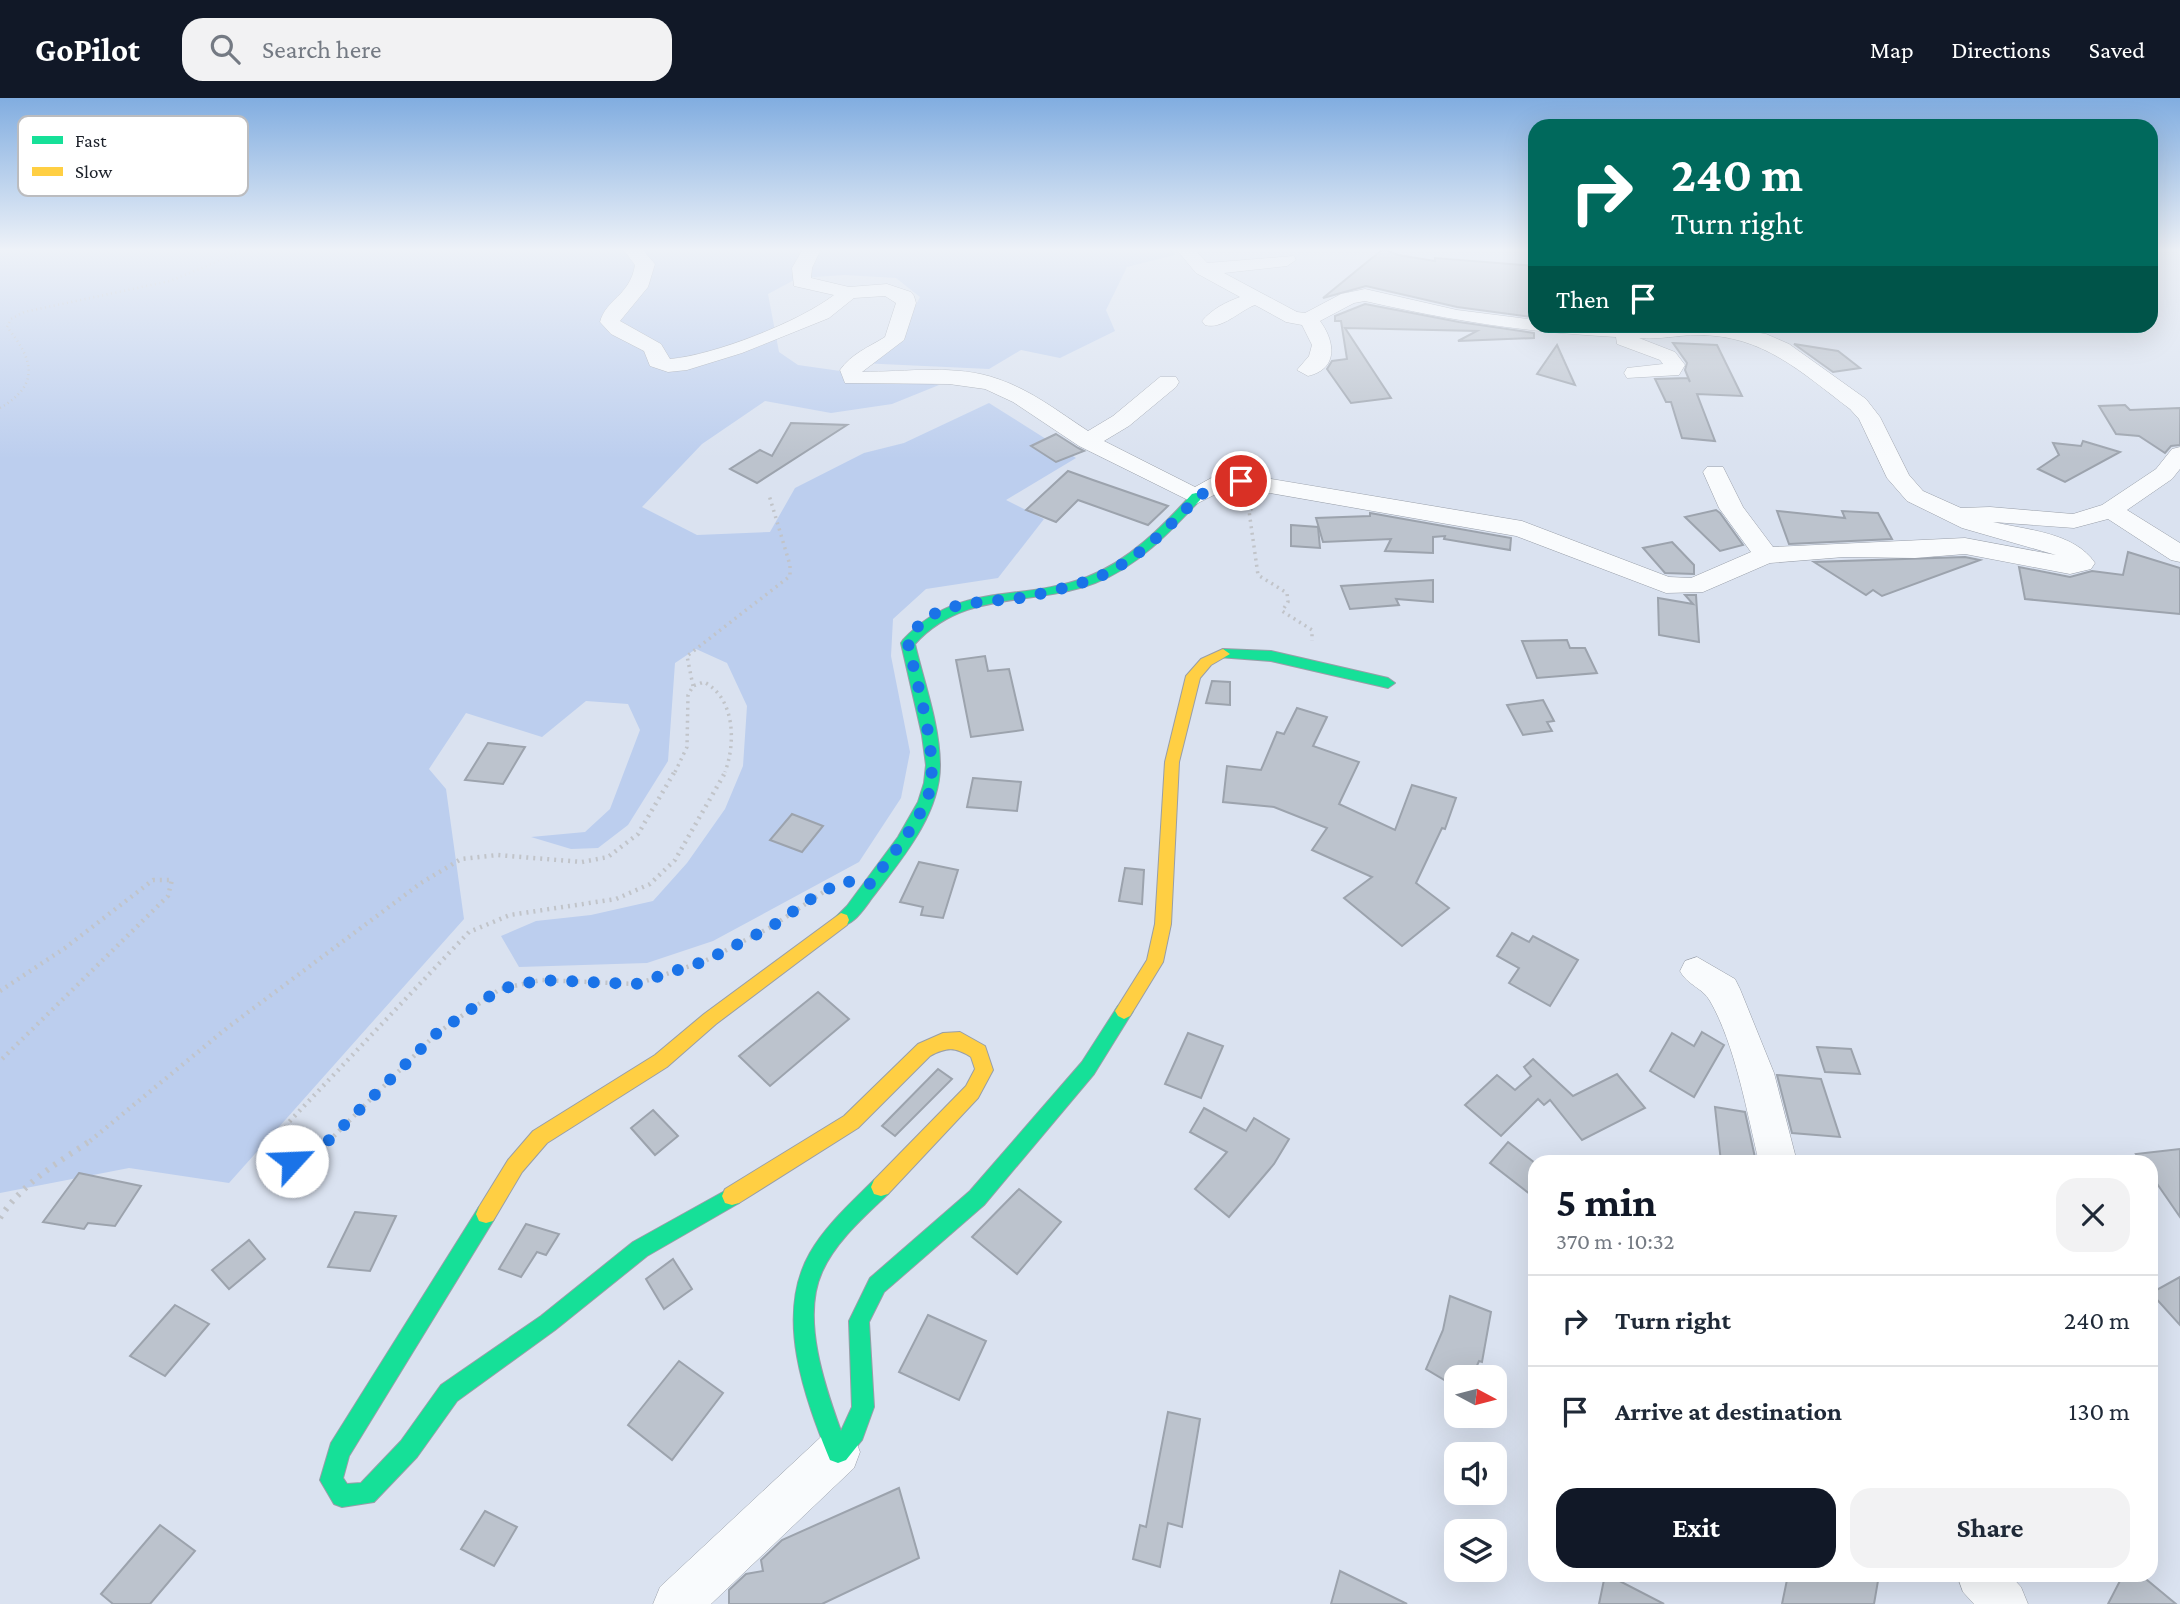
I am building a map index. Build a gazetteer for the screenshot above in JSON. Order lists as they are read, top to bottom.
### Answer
{
  "legend": ["Fast", "Slow"],
  "north": "right",
  "page": {
    "header": "GoPilot",
    "search": "Search here",
    "nav": ["Map", "Directions", "Saved"],
    "turn": ["240 m", "Turn right"],
    "then": "Then",
    "heading": ["5 min", "370 m · 10:32"],
    "list": [
      {
        "name": "Turn right",
        "value": "240 m"
      },
      {
        "name": "Arrive at destination",
        "value": "130 m"
      }
    ],
    "buttons": ["Exit", "Share"]
  }
}
